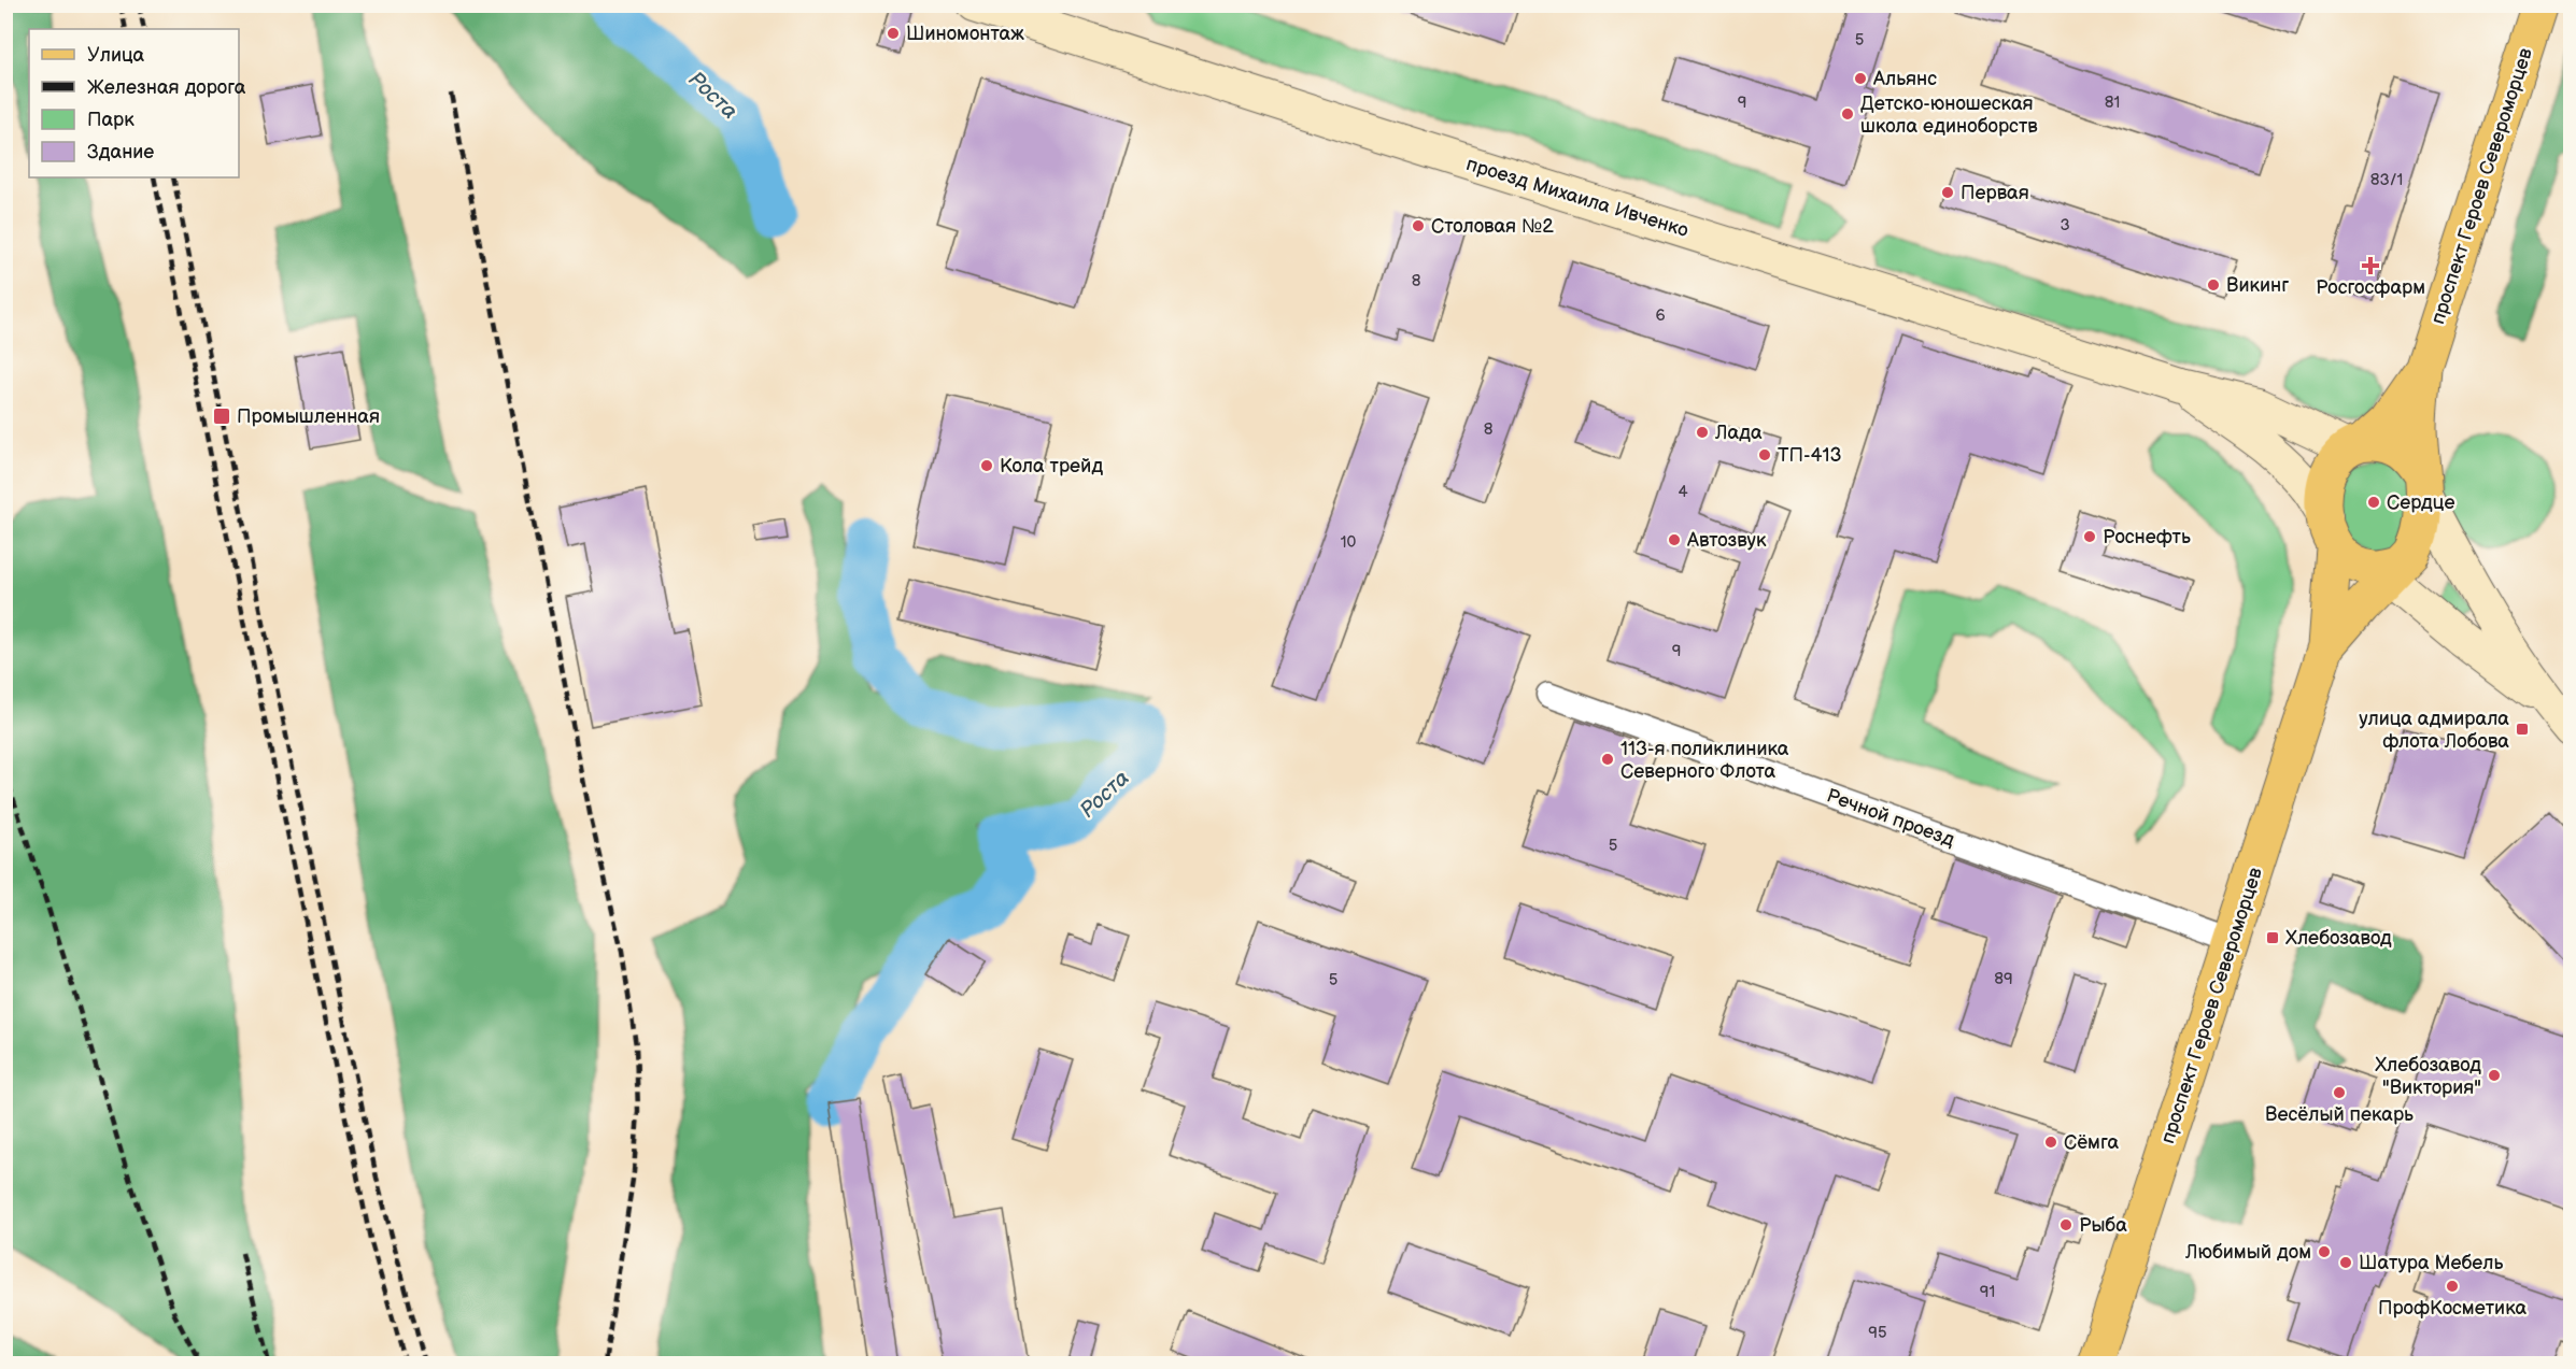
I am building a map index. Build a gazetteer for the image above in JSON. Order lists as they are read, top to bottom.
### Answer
{
  "streets": {
    "main road": ["проспект Героев Североморцев"],
    "street": ["проезд Михаила Ивченко", "Речной проезд"]
  },
  "crossings": [
    ["проспект Героев Североморцев", "Речной проезд"]
  ],
  "water": ["Роста"],
  "places": {
    "other": [
      "Шиномонтаж",
      "Альянс",
      "Детско-юношеская школа единоборств",
      "Первая",
      "Столовая №2",
      "Викинг",
      "Лада",
      "ТП-413",
      "Кола трейд",
      "Сердце",
      "Роснефть",
      "Автозвук",
      "113-я поликлиника Северного Флота",
      "Хлебозавод \"Виктория\"",
      "Весёлый пекарь",
      "Сёмга",
      "Рыба",
      "Любимый дом",
      "Шатура Мебель",
      "ПрофКосметика"
    ],
    "health": ["Росгосфарм"],
    "transit": ["Промышленная", "улица адмирала флота Лобова", "Хлебозавод"]
  },
  "house_numbers": [
    "5",
    "9",
    "81",
    "83/1",
    "3",
    "8",
    "6",
    "8",
    "4",
    "10",
    "9",
    "5",
    "89",
    "5",
    "91",
    "95"
  ],
  "legend": [
    "Улица",
    "Железная дорога",
    "Парк",
    "Здание"
  ]
}
